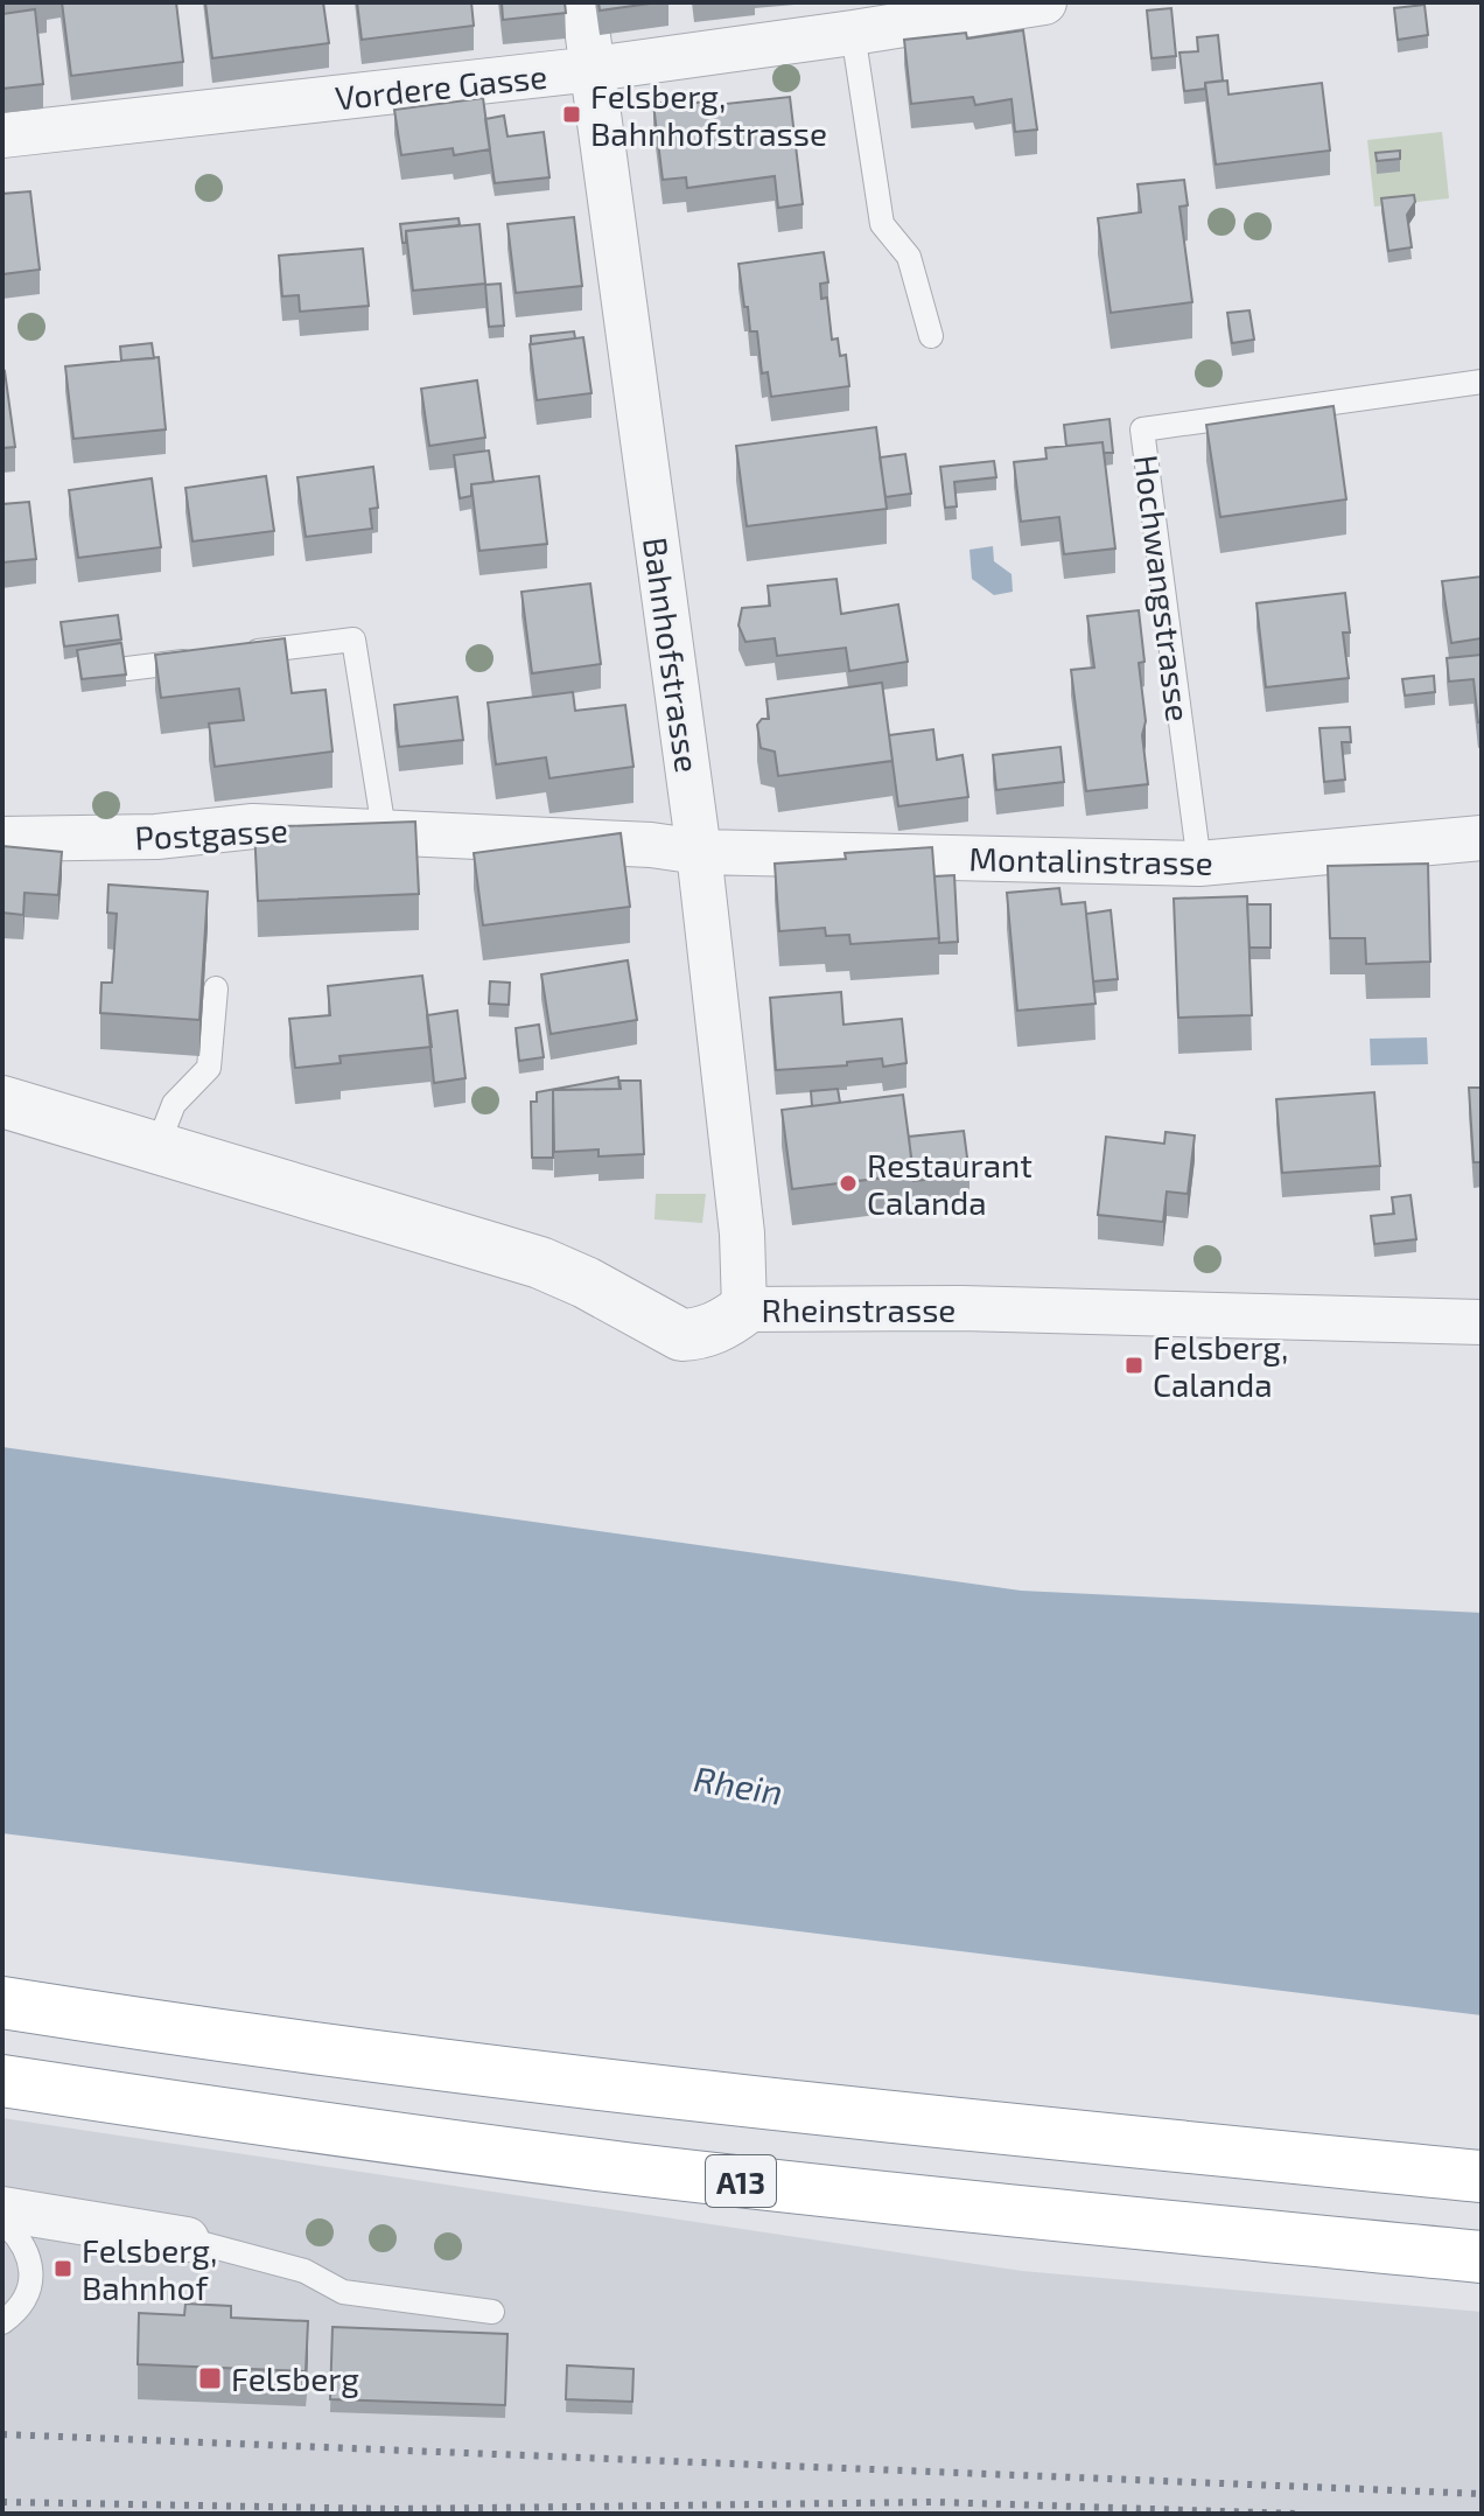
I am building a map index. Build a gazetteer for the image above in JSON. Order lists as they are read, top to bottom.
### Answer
{
  "streets": {
    "highway": ["A13"],
    "street": [
      "Vordere Gasse",
      "Bahnhofstrasse",
      "Postgasse",
      "Montalinstrasse",
      "Rheinstrasse"
    ],
    "lane": ["Hochwangstrasse"]
  },
  "crossings": [
    ["Vordere Gasse", "Bahnhofstrasse"],
    ["Hochwangstrasse", "Montalinstrasse"],
    ["Bahnhofstrasse", "Postgasse"],
    ["Bahnhofstrasse", "Montalinstrasse"],
    ["Bahnhofstrasse", "Rheinstrasse"],
    ["Postgasse", "Montalinstrasse"]
  ],
  "water": ["Rhein"],
  "places": {
    "transit": [
      "Felsberg, Bahnhofstrasse",
      "Felsberg, Calanda",
      "Felsberg, Bahnhof",
      "Felsberg"
    ],
    "other": ["Restaurant Calanda"]
  }
}
